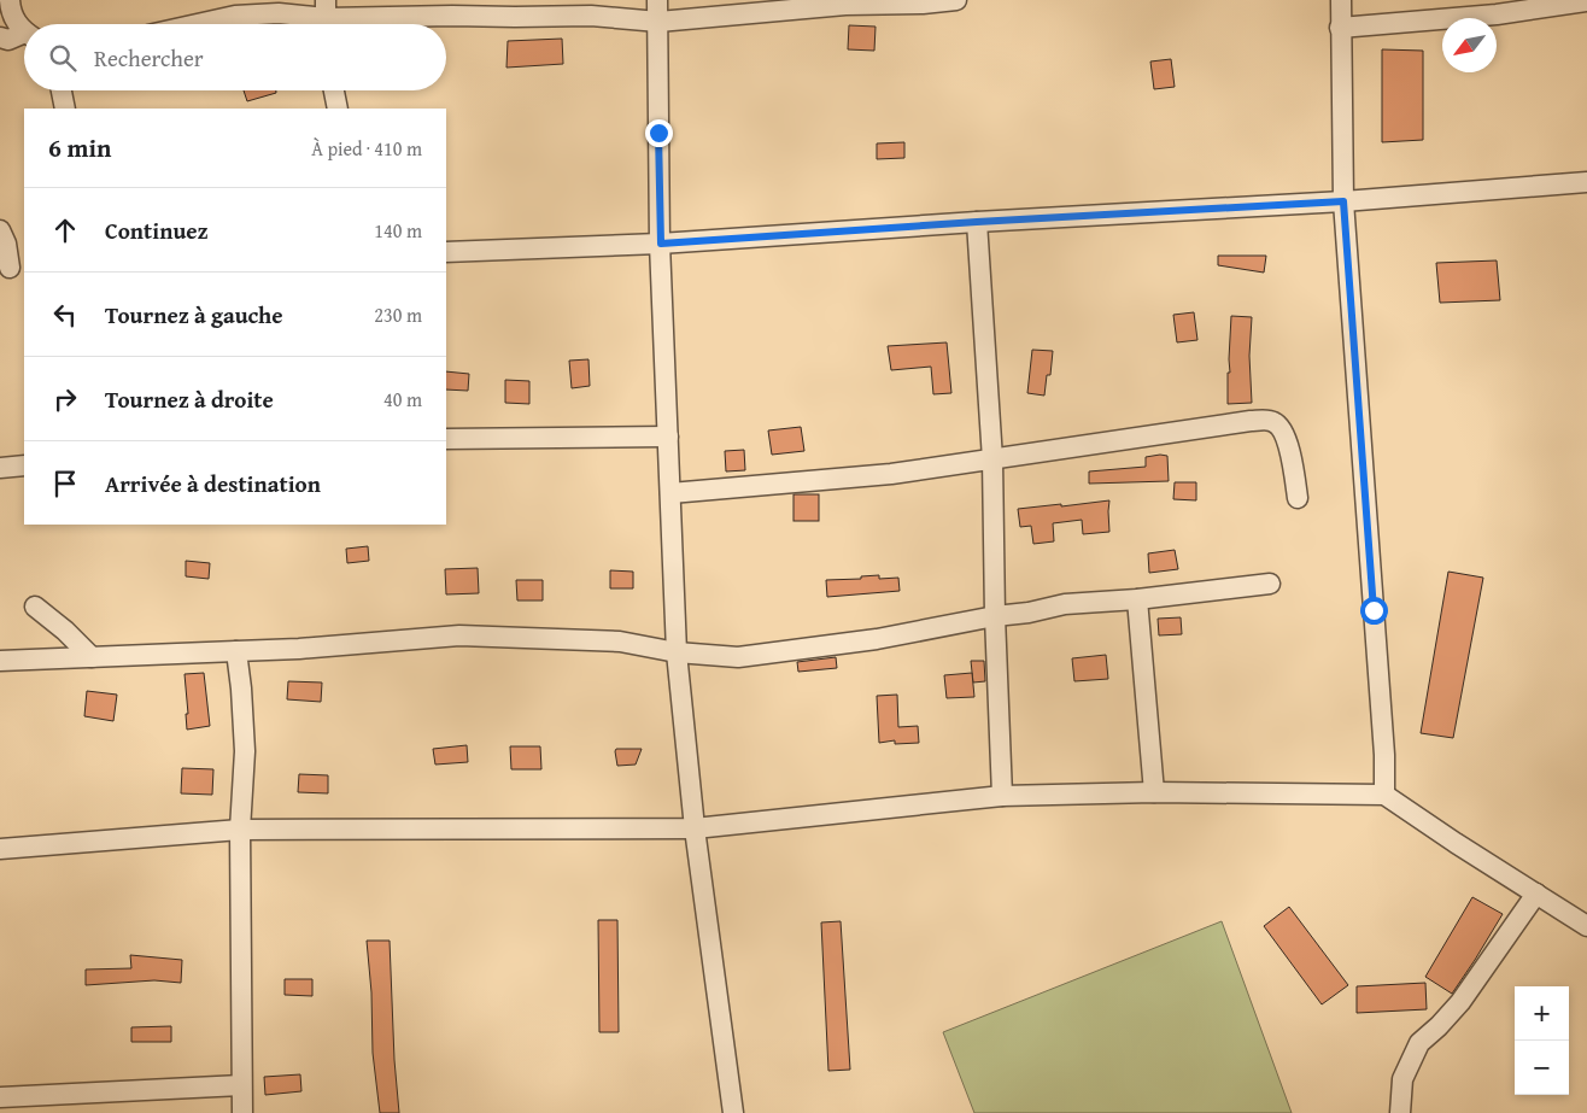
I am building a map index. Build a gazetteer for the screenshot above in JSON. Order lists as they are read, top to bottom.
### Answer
{
  "north": "bottom left",
  "page": {
    "search": "Rechercher",
    "heading": ["6 min", "À pied · 410 m"],
    "list": [
      ["Continuez", "140 m"],
      ["Tournez à gauche", "230 m"],
      ["Tournez à droite", "40 m"],
      "Arrivée à destination"
    ],
    "map_buttons": ["+", "−"]
  }
}
